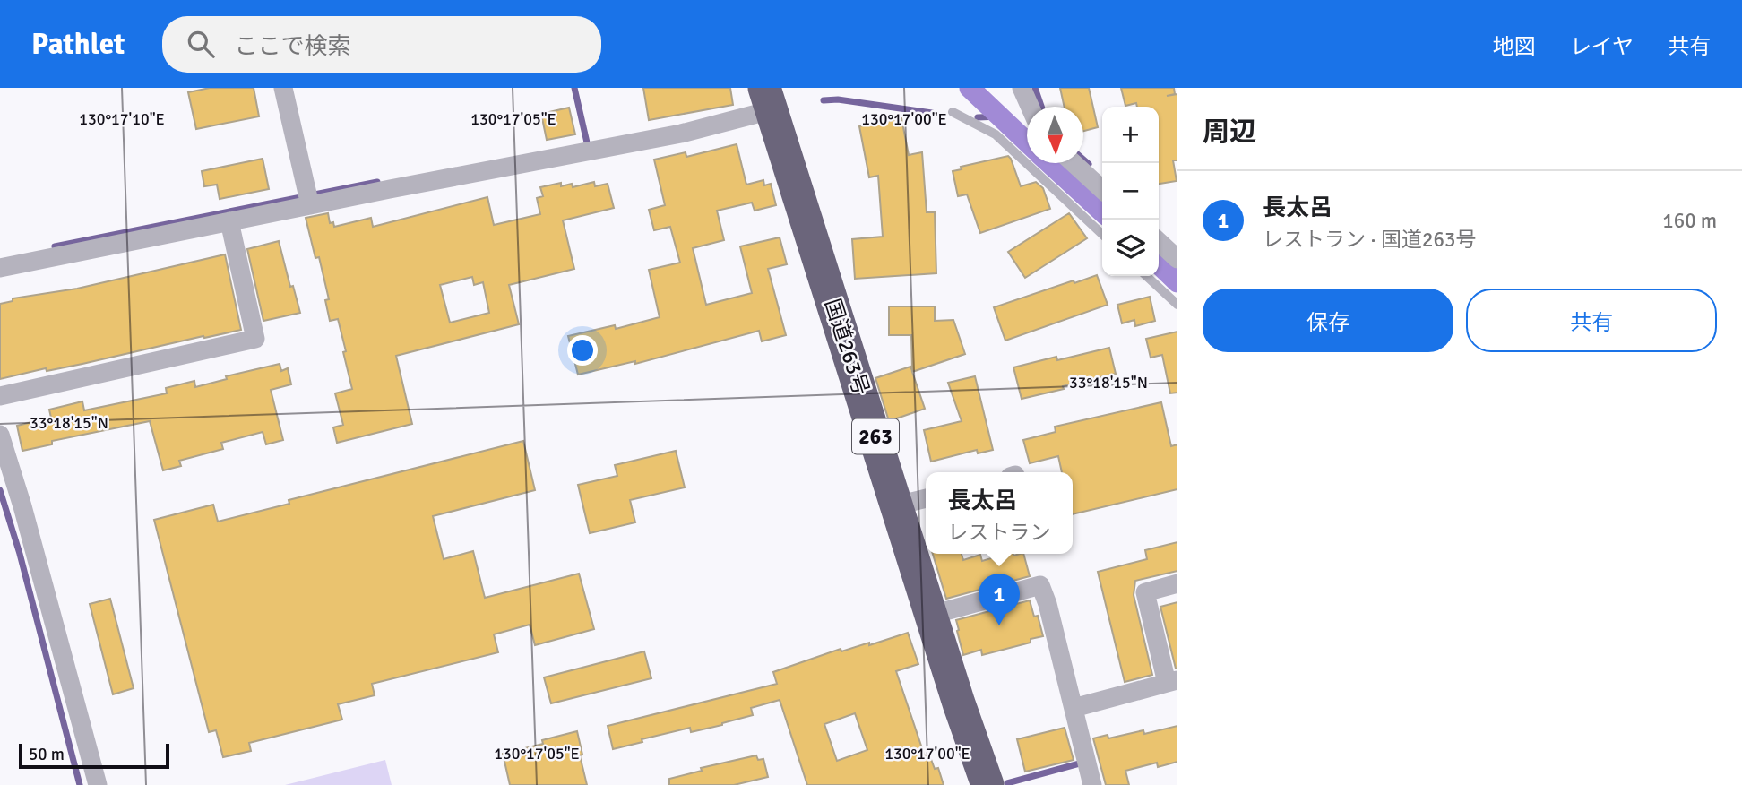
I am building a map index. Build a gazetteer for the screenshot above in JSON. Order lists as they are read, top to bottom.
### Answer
{
  "streets": {
    "highway": ["国道263号", "263"]
  },
  "scale_bar": "50 m",
  "north": "bottom",
  "page": {
    "header": "Pathlet",
    "search": "ここで検索",
    "nav": ["地図", "レイヤ", "共有"],
    "heading": "周辺",
    "map_buttons": ["+", "−"],
    "list": [
      {
        "mark": "1",
        "name": "長太呂",
        "note": "レストラン · 国道263号",
        "value": "160 m"
      }
    ],
    "buttons": ["保存", "共有"],
    "popup": ["長太呂", "レストラン"],
    "pins": "1",
    "scale": "50 m"
  },
  "coordinates": [
    "130°17'10\"E",
    "130°17'05\"E",
    "130°17'00\"E",
    "33°18'15\"N"
  ]
}
